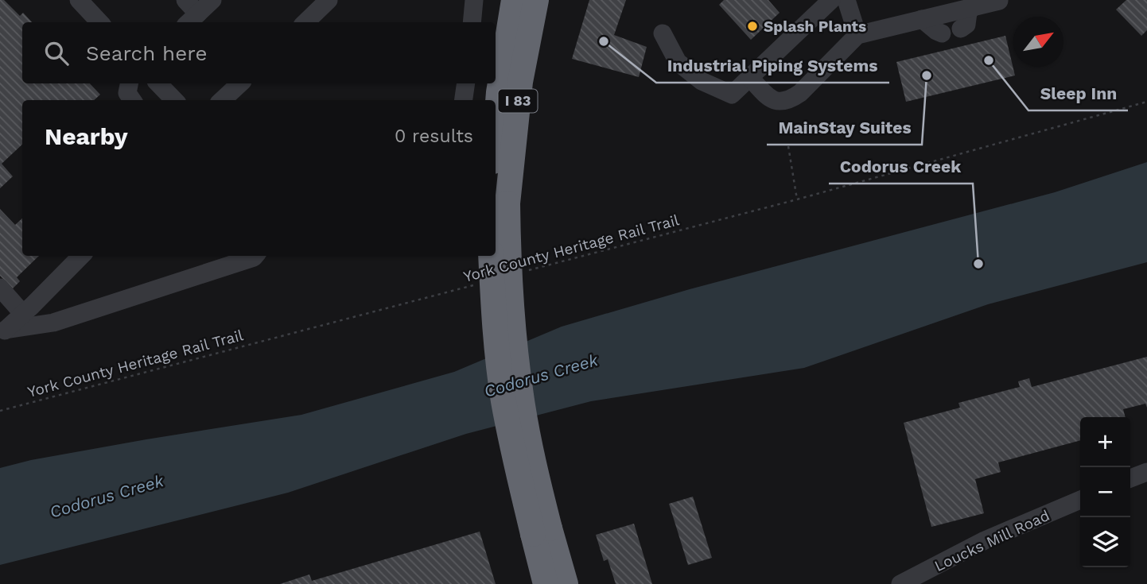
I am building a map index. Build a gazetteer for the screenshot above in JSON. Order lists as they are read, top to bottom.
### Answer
{
  "streets": {
    "highway": ["I 83"],
    "street": ["Loucks Mill Road"],
    "path": ["York County Heritage Rail Trail"]
  },
  "water": ["Codorus Creek"],
  "places": [
    "Splash Plants",
    "Industrial Piping Systems",
    "Sleep Inn",
    "MainStay Suites",
    "Codorus Creek"
  ],
  "north": "top right",
  "page": {
    "search": "Search here",
    "heading": ["Nearby", "0 results"],
    "map_buttons": ["+", "−"]
  }
}
